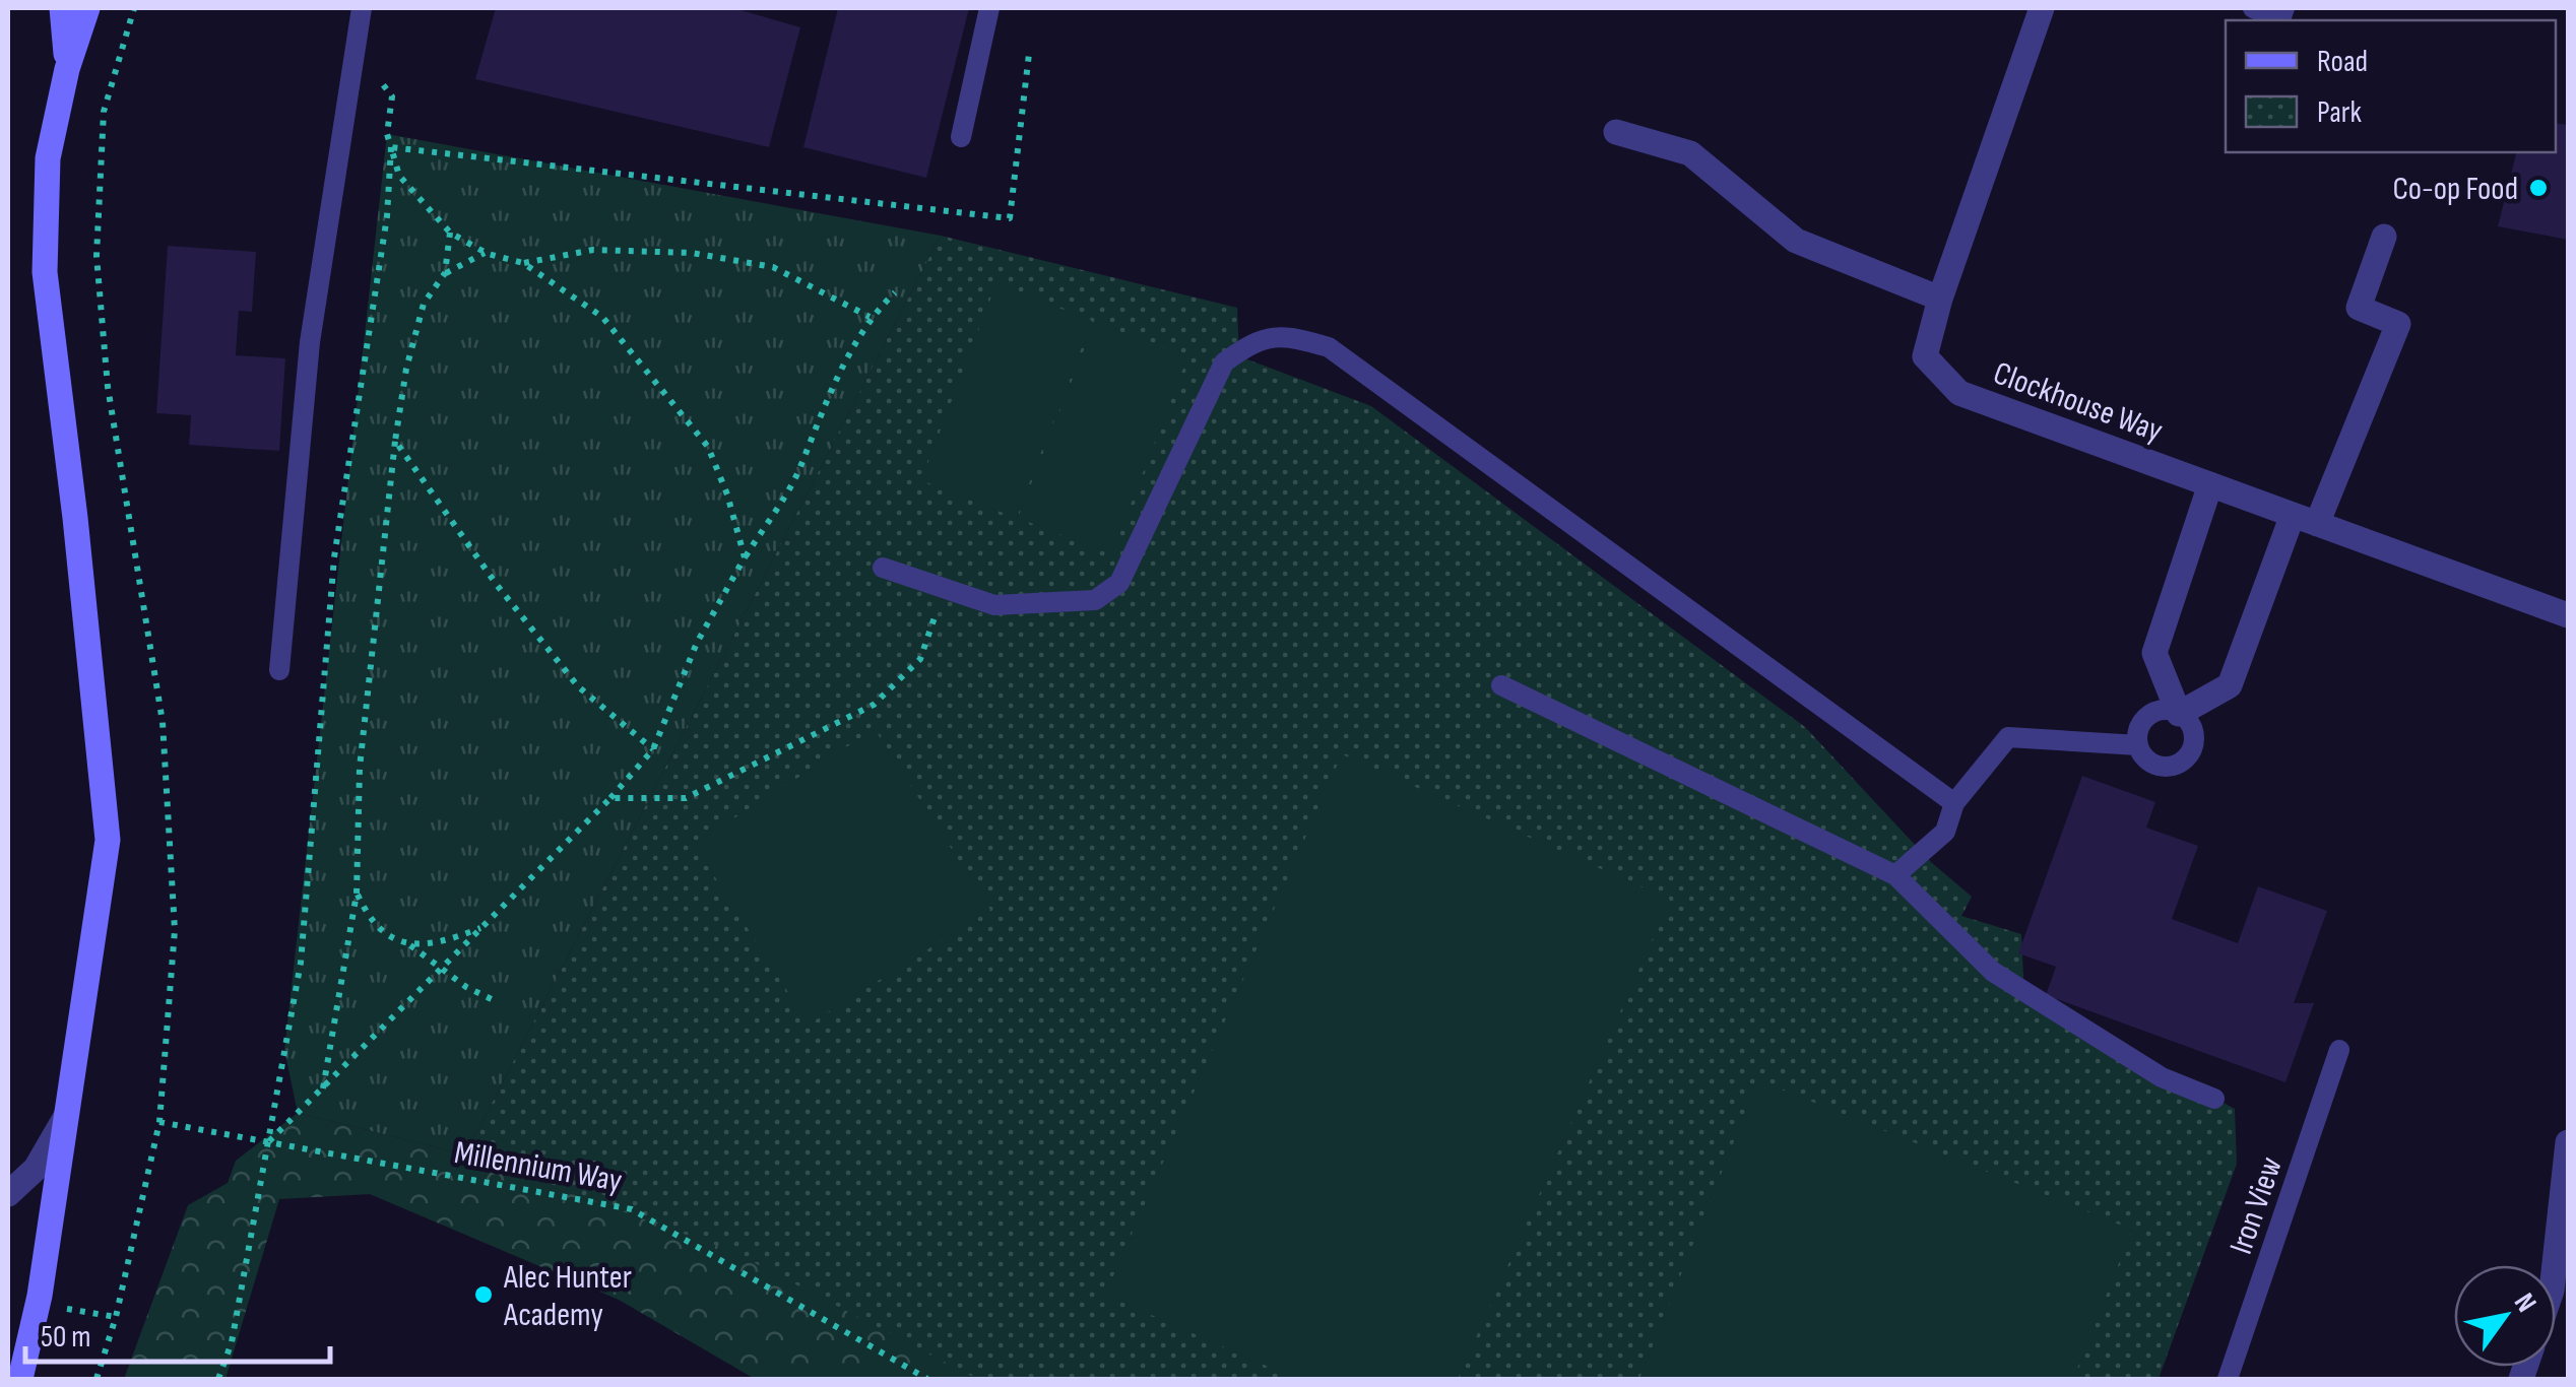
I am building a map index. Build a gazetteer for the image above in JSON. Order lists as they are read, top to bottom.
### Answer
{
  "streets": {
    "street": ["Clockhouse Way"],
    "lane": ["Iron View"],
    "path": ["Millennium Way"]
  },
  "places": ["Co-op Food", "Alec Hunter Academy"],
  "legend": ["Road", "Park"],
  "scale_bar": "50 m",
  "north": "top right"
}
